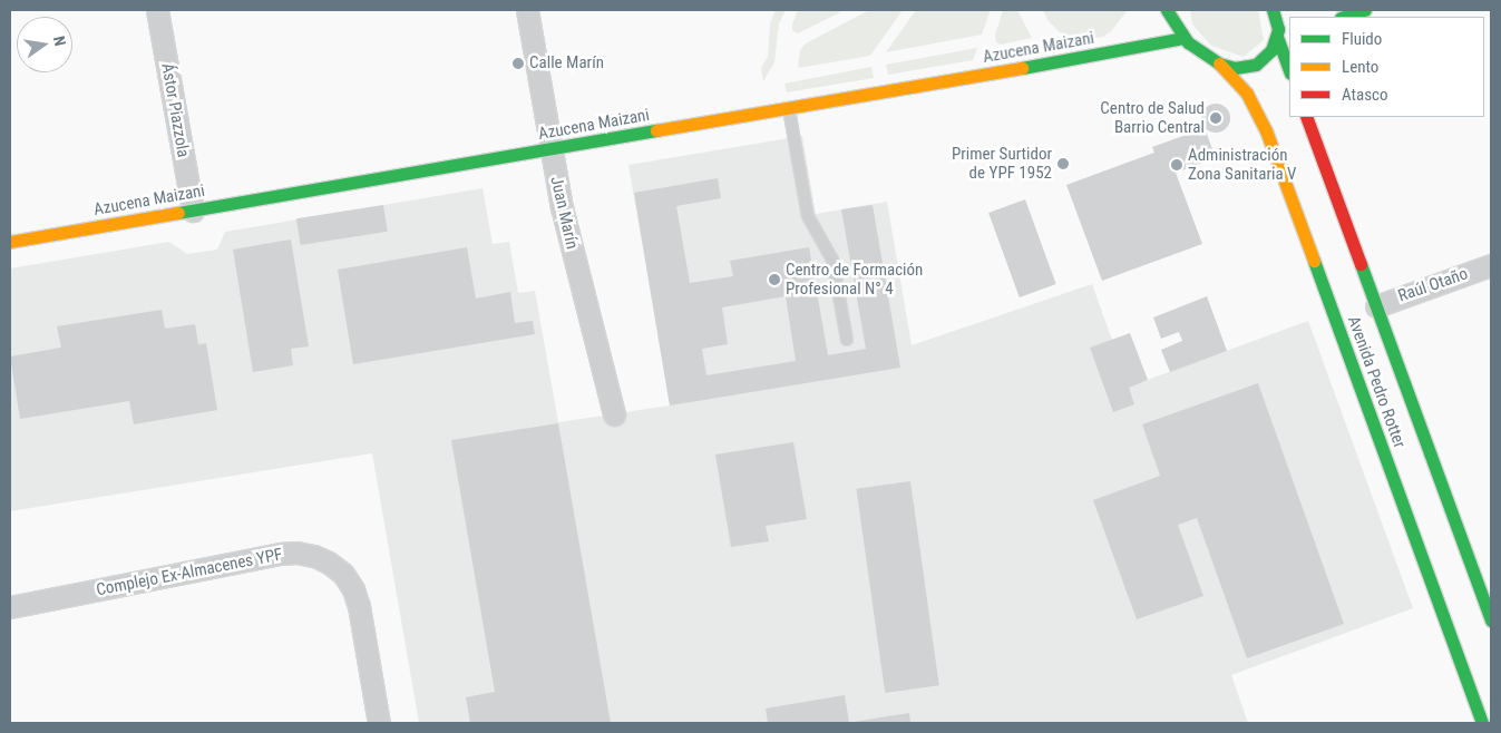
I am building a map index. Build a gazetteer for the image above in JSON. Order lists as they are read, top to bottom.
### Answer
{
  "streets": {
    "main road": ["Azucena Maizani", "Avenida Pedro Rotter"],
    "street": [
      "Ástor Piazzola",
      "Juan Marín",
      "Raúl Otaño",
      "Complejo Ex-Almacenes YPF"
    ]
  },
  "crossings": [
    ["Azucena Maizani", "Ástor Piazzola"],
    ["Azucena Maizani", "Juan Marín"],
    ["Azucena Maizani", "Avenida Pedro Rotter"],
    ["Raúl Otaño", "Avenida Pedro Rotter"]
  ],
  "places": [
    "Calle Marín",
    "Centro de Salud Barrio Central",
    "Primer Surtidor de YPF 1952",
    "Administración Zona Sanitaria V",
    "Centro de Formación Profesional N° 4"
  ],
  "legend": ["Fluido", "Lento", "Atasco"],
  "north": "right"
}
